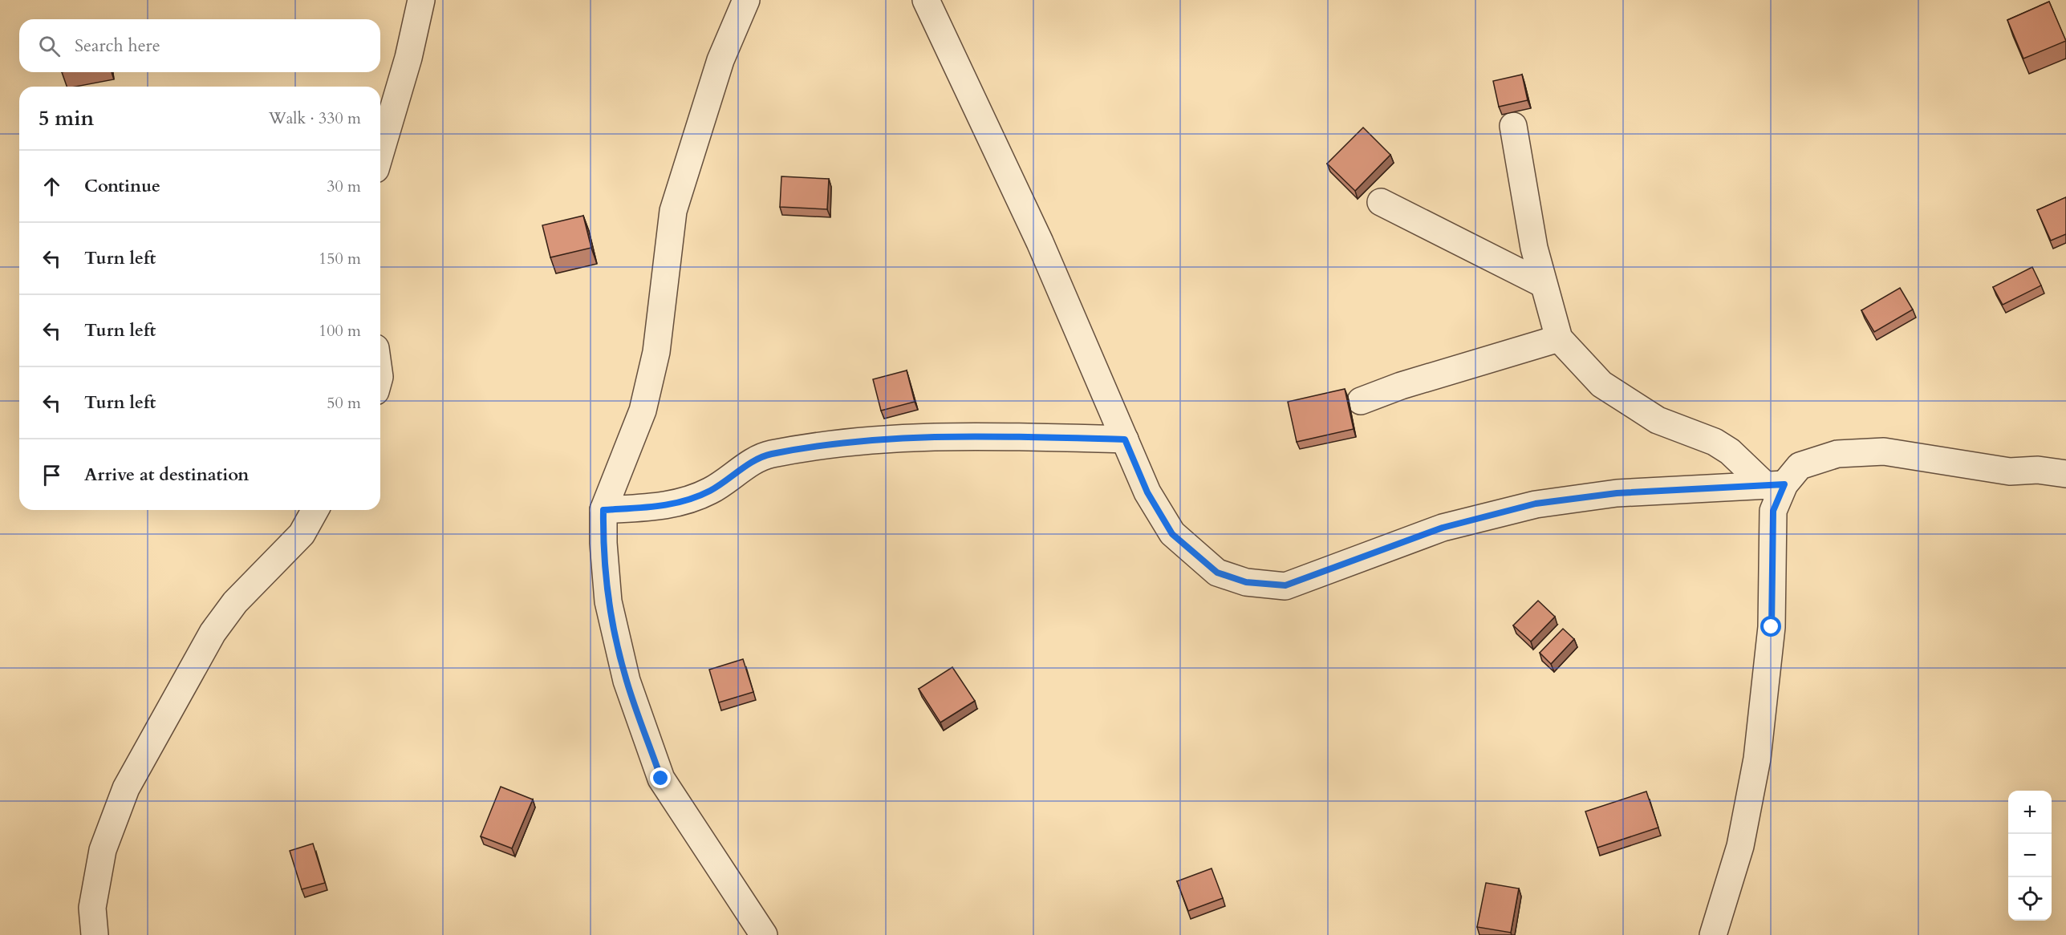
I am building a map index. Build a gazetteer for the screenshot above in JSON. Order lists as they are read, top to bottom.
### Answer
{
  "page": {
    "search": "Search here",
    "heading": ["5 min", "Walk · 330 m"],
    "list": [
      ["Continue", "30 m"],
      ["Turn left", "150 m"],
      ["Turn left", "100 m"],
      ["Turn left", "50 m"],
      "Arrive at destination"
    ],
    "map_buttons": ["+", "−"]
  }
}
